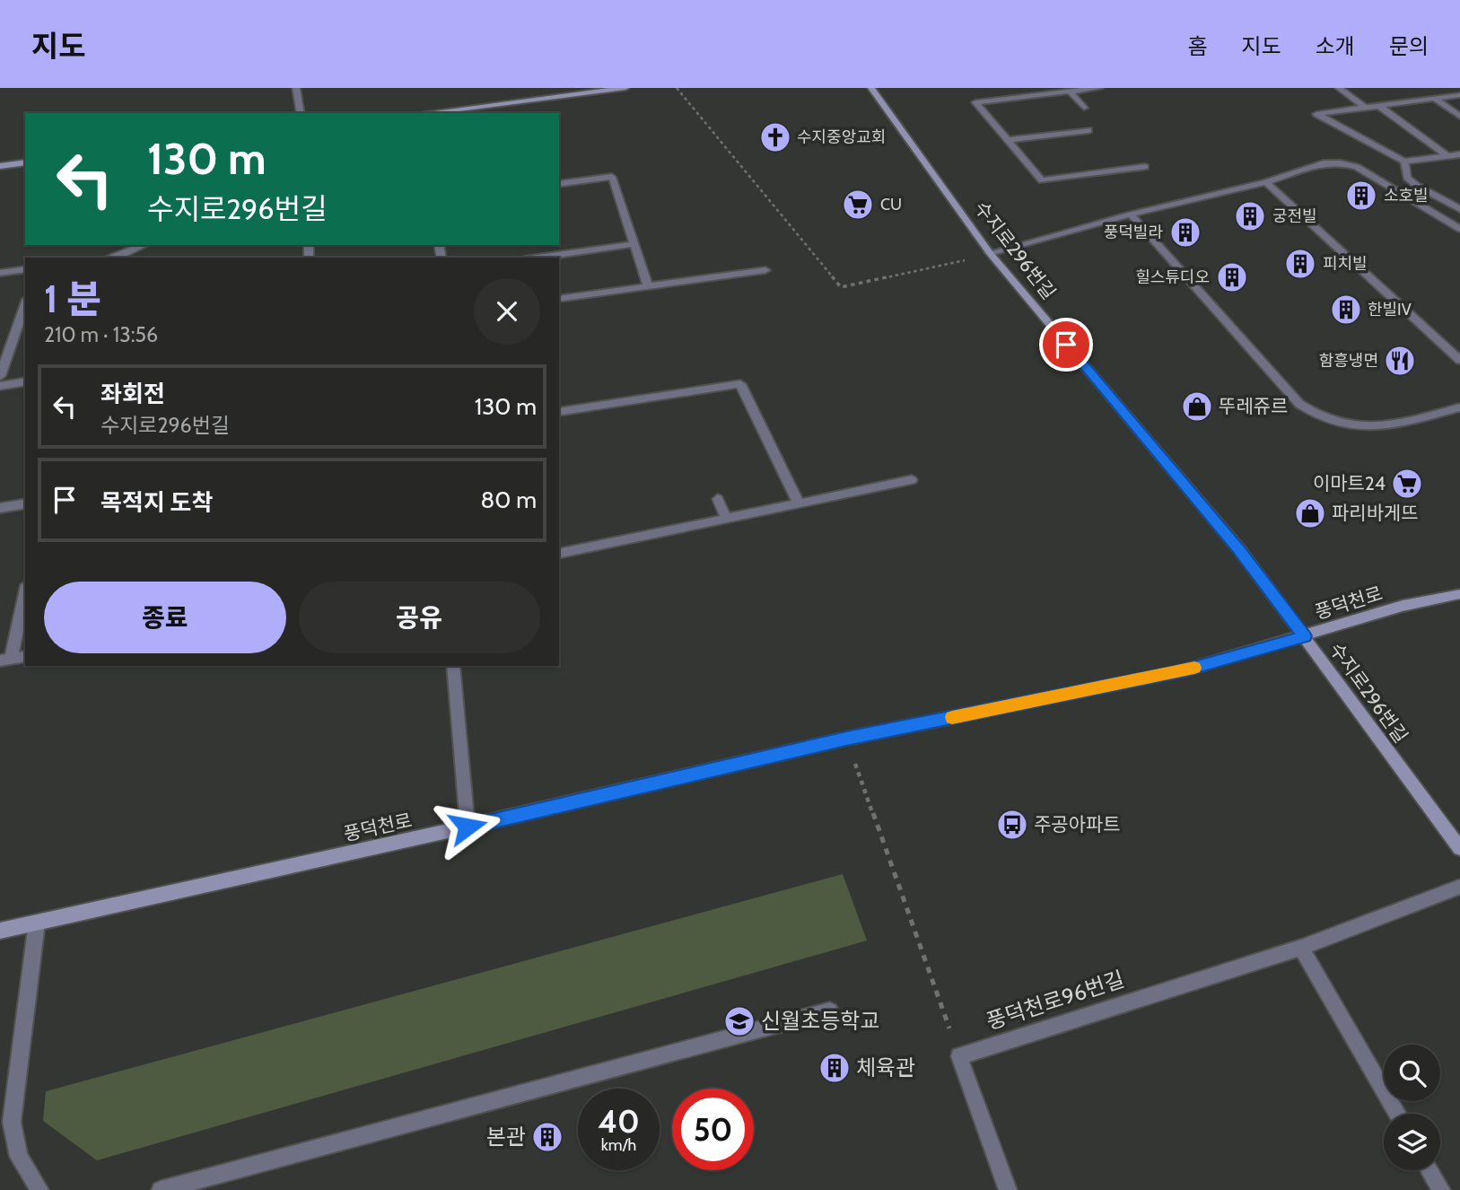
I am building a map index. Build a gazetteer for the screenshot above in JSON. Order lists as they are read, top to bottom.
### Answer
{
  "streets": {
    "street": ["수지로296번길", "풍덕천로", "풍덕천로96번길"]
  },
  "crossings": [
    ["수지로296번길", "풍덕천로"]
  ],
  "places": {
    "church": ["수지중앙교회"],
    "building": [
      "소호빌",
      "궁전빌",
      "풍덕빌라",
      "피치빌",
      "힐스튜디오",
      "한빌IV",
      "체육관",
      "본관"
    ],
    "supermarket": ["CU", "이마트24"],
    "restaurant": ["함흥냉면"],
    "shop": ["뚜레쥬르", "파리바게뜨"],
    "bus stop": ["주공아파트"],
    "school or university": ["신월초등학교"]
  },
  "page": {
    "header": "지도",
    "nav": [
      "홈",
      "지도",
      "소개",
      "문의"
    ],
    "turn": ["130 m", "수지로296번길"],
    "heading": ["1 분", "210 m · 13:56"],
    "list": [
      {
        "name": "좌회전",
        "note": "수지로296번길",
        "value": "130 m"
      },
      {
        "name": "목적지 도착",
        "value": "80 m"
      }
    ],
    "buttons": ["종료", "공유"],
    "speed": "40 km/h",
    "limit": "50"
  }
}
